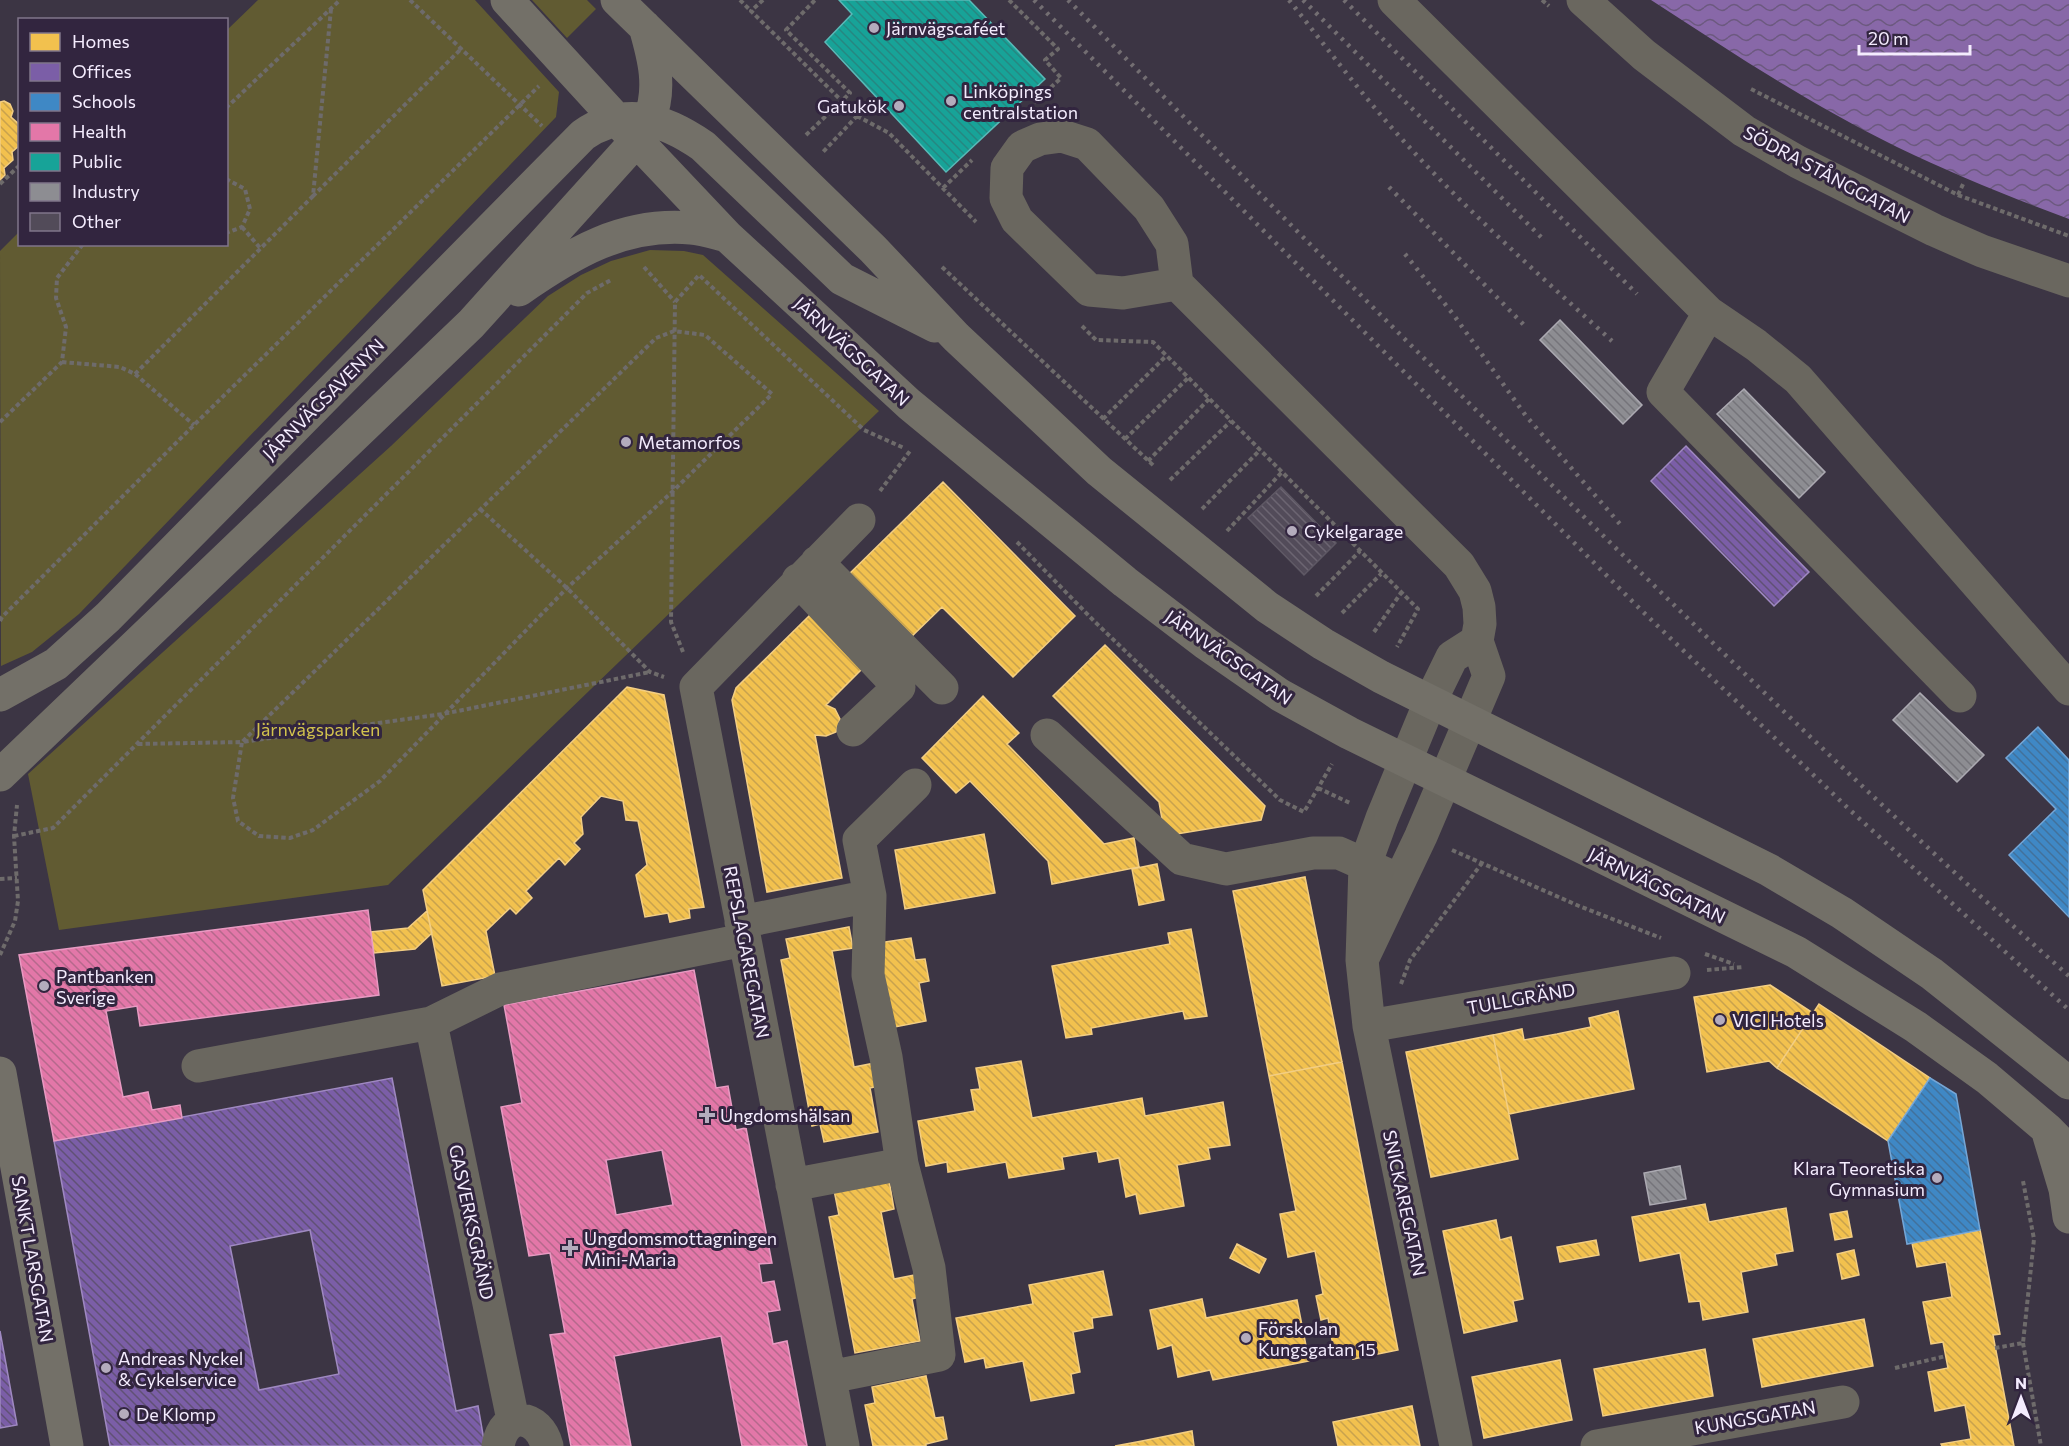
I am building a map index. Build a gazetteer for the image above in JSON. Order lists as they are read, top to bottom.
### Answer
{
  "streets": {
    "main road": ["JÄRNVÄGSGATAN", "JÄRNVÄGSAVENYN", "SANKT LARSGATAN"],
    "street": [
      "SÖDRA STÅNGGATAN",
      "REPSLAGAREGATAN",
      "TULLGRÄND",
      "SNICKAREGATAN",
      "GASVERKSGRÄND",
      "KUNGSGATAN"
    ]
  },
  "crossings": [
    ["JÄRNVÄGSGATAN", "JÄRNVÄGSAVENYN"],
    ["JÄRNVÄGSGATAN", "SNICKAREGATAN"],
    ["TULLGRÄND", "SNICKAREGATAN"]
  ],
  "parks": ["Järnvägsparken"],
  "places": {
    "other": [
      "Järnvägscaféet",
      "Linköpings centralstation",
      "Gatukök",
      "Metamorfos",
      "Cykelgarage",
      "Pantbanken Sverige",
      "VICI Hotels",
      "Klara Teoretiska Gymnasium",
      "Förskolan Kungsgatan 15",
      "Andreas Nyckel & Cykelservice",
      "De Klomp"
    ],
    "health": ["Ungdomshälsan", "Ungdomsmottagningen Mini-Maria"]
  },
  "legend": [
    "Homes",
    "Offices",
    "Schools",
    "Health",
    "Public",
    "Industry",
    "Other"
  ],
  "scale_bar": "20 m",
  "north": "top"
}
